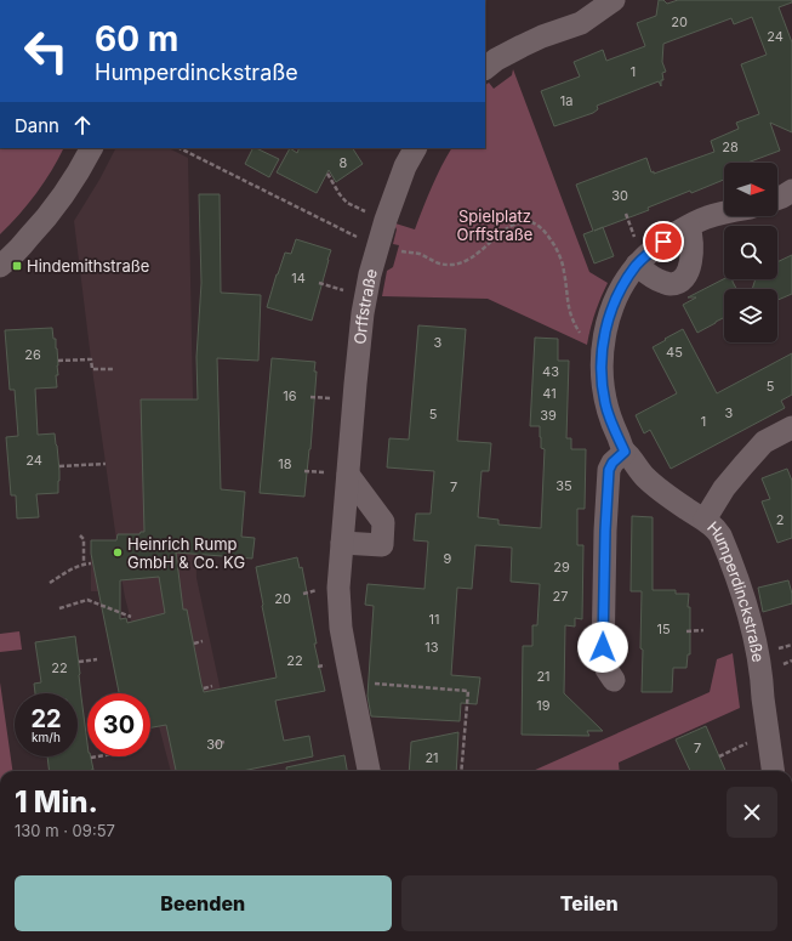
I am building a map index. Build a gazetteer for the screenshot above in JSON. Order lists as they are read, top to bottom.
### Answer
{
  "streets": {
    "street": ["Orffstraße", "Humperdinckstraße"]
  },
  "parks": ["Spielplatz Orffstraße"],
  "places": {
    "transit": ["Hindemithstraße"],
    "other": ["Heinrich Rump GmbH & Co. KG"]
  },
  "house_numbers": [
    "20",
    "24",
    "1",
    "1a",
    "28",
    "8",
    "30",
    "14",
    "3",
    "45",
    "26",
    "43",
    "5",
    "41",
    "16",
    "3",
    "5",
    "39",
    "1",
    "24",
    "18",
    "35",
    "7",
    "2",
    "9",
    "29",
    "27",
    "20",
    "11",
    "15",
    "13",
    "22",
    "22",
    "21",
    "19",
    "30",
    "7",
    "21"
  ],
  "north": "right",
  "page": {
    "turn": ["60 m", "Humperdinckstraße"],
    "then": "Dann",
    "speed": "22 km/h",
    "limit": "30",
    "heading": ["1 Min.", "130 m · 09:57"],
    "buttons": ["Beenden", "Teilen"]
  }
}
